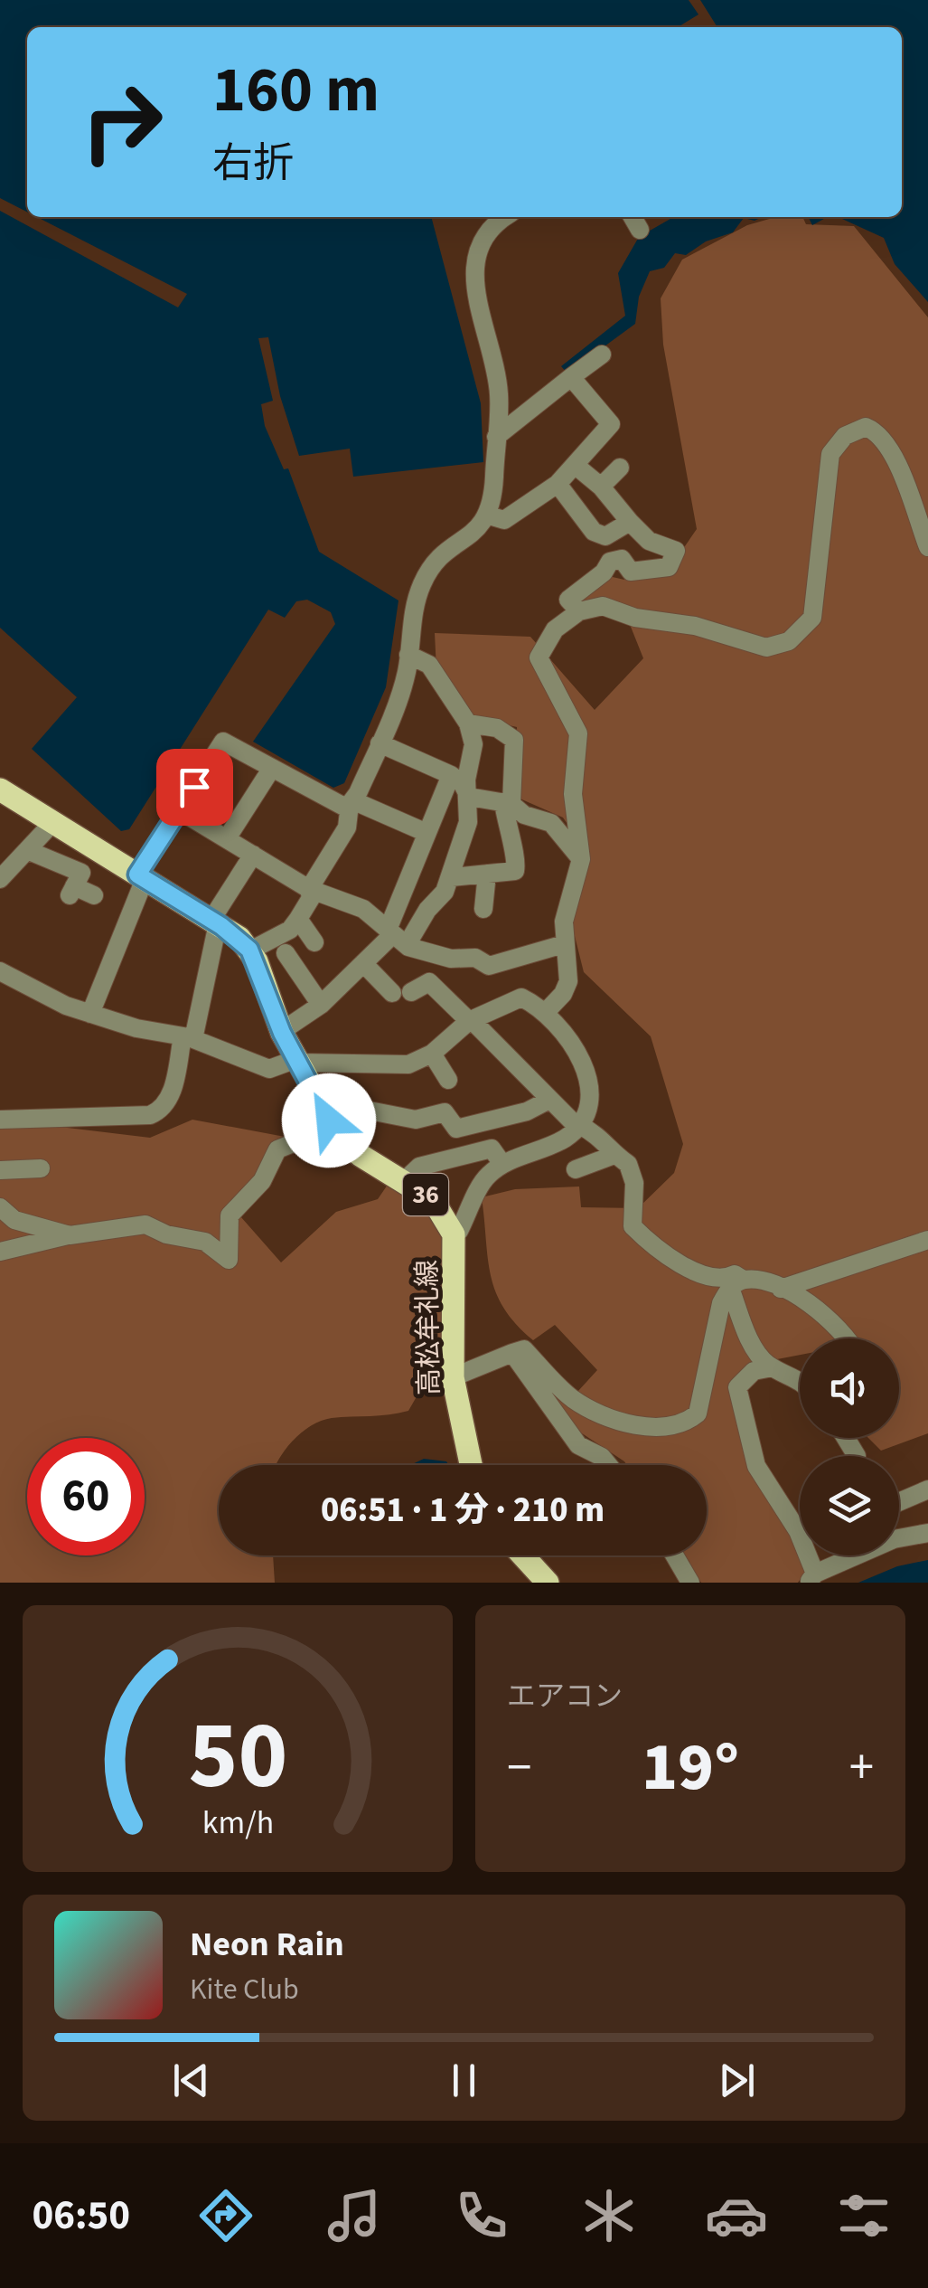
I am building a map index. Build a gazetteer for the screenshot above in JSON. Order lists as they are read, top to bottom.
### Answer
{
  "streets": {
    "main road": ["36", "高松牟礼線"]
  },
  "page": {
    "turn": ["160 m", "右折"],
    "limit": "60",
    "trip": "06:51 · 1 分 · 210 m",
    "tile": "エアコン",
    "heat": ["−", "19°", "+"],
    "song": ["Neon Rain", "Kite Club"],
    "tabs": "06:50",
    "gauge": ["50", "km/h"]
  }
}
